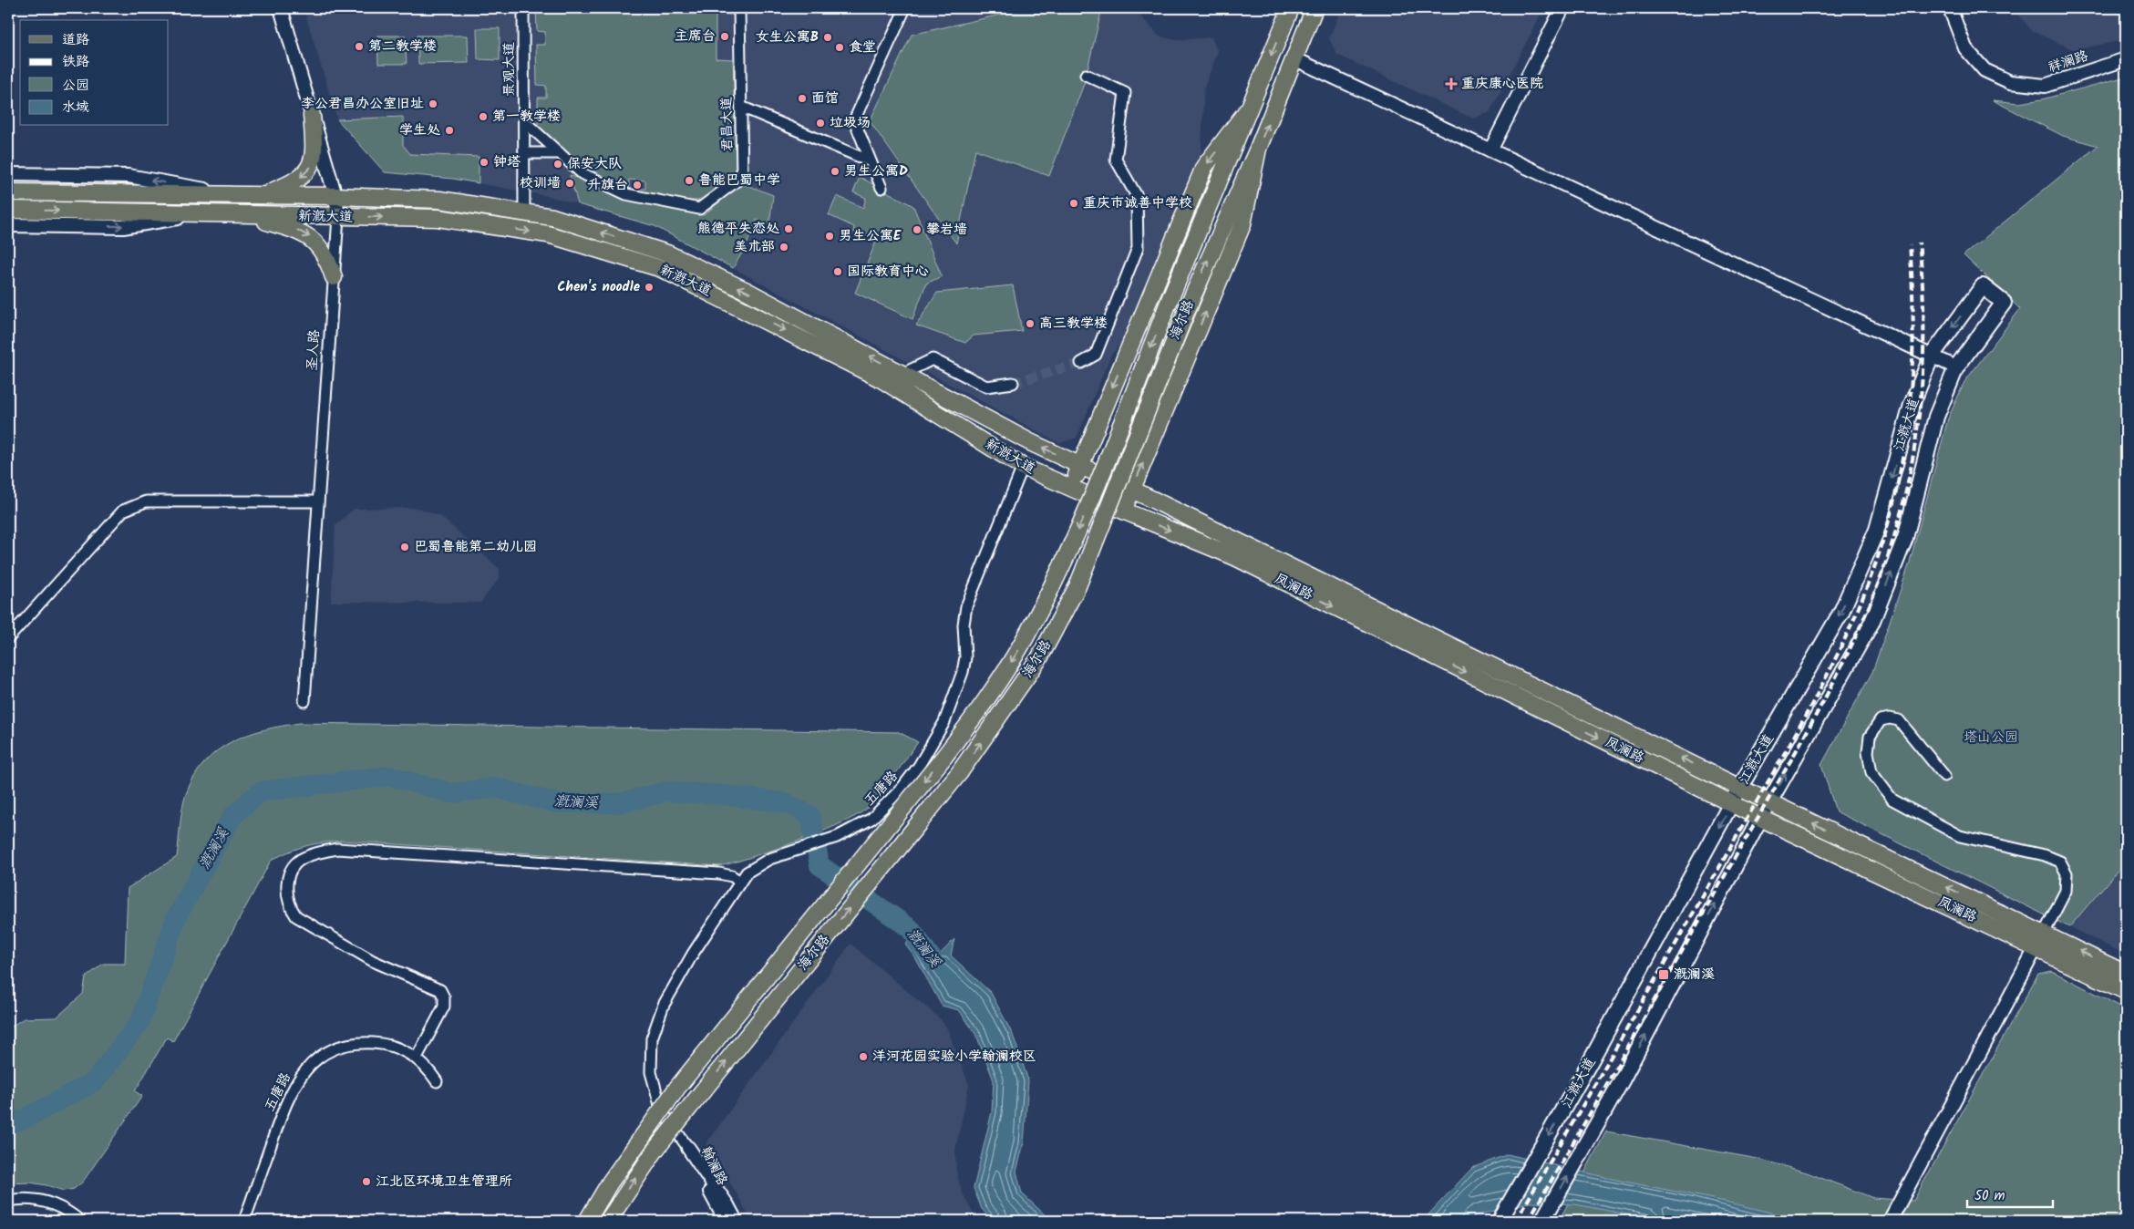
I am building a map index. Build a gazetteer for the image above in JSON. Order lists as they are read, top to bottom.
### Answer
{
  "streets": {
    "main road": [
      "新溉大道",
      "海尔路",
      "江溉大道",
      "凤澜路"
    ],
    "street": [
      "祥澜路",
      "景观大道",
      "君昌大道",
      "圣人路",
      "五唐路",
      "翰澜路"
    ]
  },
  "crossings": [
    ["景观大道", "君昌大道"],
    ["景观大道", "新溉大道"],
    ["新溉大道", "圣人路"],
    ["新溉大道", "凤澜路"],
    ["新溉大道", "五唐路"],
    ["江溉大道", "凤澜路"],
    ["五唐路", "翰澜路"]
  ],
  "water": ["溉澜溪"],
  "parks": ["塔山公园"],
  "places": {
    "other": [
      "主席台",
      "女生公寓B",
      "第二教学楼",
      "食堂",
      "面馆",
      "李公君昌办公室旧址",
      "第一教学楼",
      "垃圾场",
      "学生处",
      "钟塔",
      "保安大队",
      "男生公寓D",
      "鲁能巴蜀中学",
      "校训墙",
      "升旗台",
      "重庆市诚善中学校",
      "熊德平失恋处",
      "攀岩墙",
      "男生公寓E",
      "美术部",
      "国际教育中心",
      "Chen's noodle",
      "高三教学楼",
      "巴蜀鲁能第二幼儿园",
      "洋河花园实验小学翰澜校区",
      "江北区环境卫生管理所"
    ],
    "health": ["重庆康心医院"],
    "transit": ["溉澜溪"]
  },
  "legend": [
    "道路",
    "铁路",
    "公园",
    "水域"
  ],
  "scale_bar": "50 m"
}
